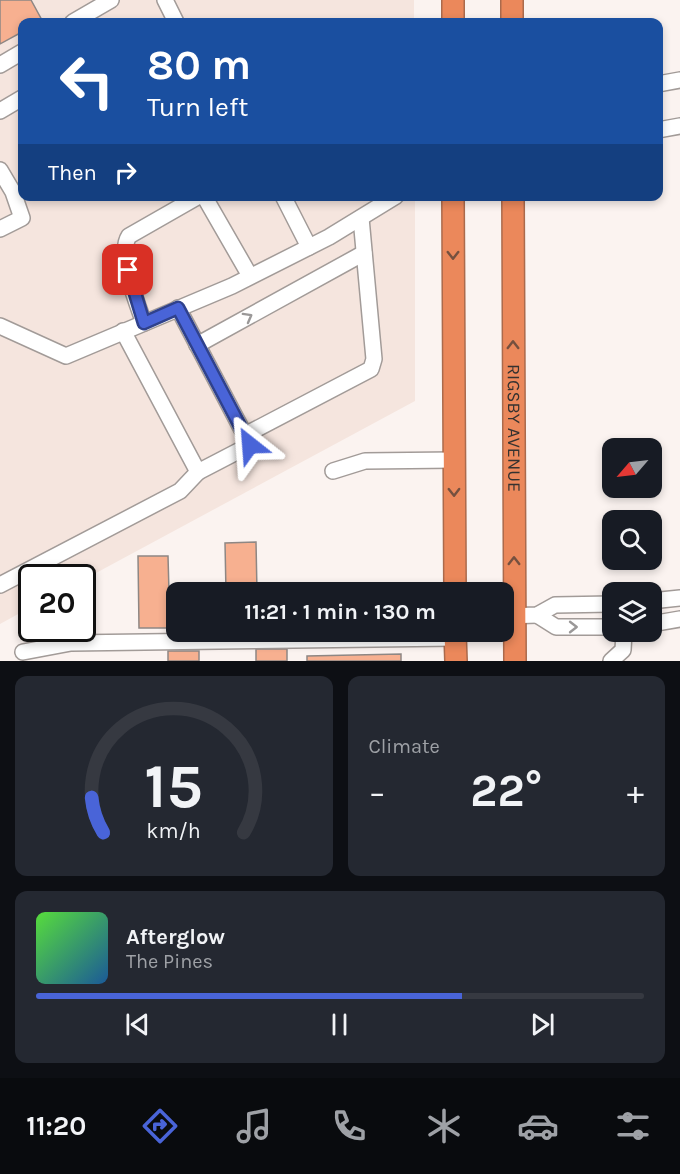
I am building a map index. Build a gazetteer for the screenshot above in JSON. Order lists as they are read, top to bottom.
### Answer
{
  "streets": {
    "highway": ["RIGSBY AVENUE"]
  },
  "north": "bottom left",
  "page": {
    "turn": ["80 m", "Turn left"],
    "then": "Then",
    "limit": "20",
    "trip": "11:21 · 1 min · 130 m",
    "tile": "Climate",
    "heat": ["−", "22°", "+"],
    "song": ["Afterglow", "The Pines"],
    "tabs": "11:20",
    "gauge": ["15", "km/h"]
  }
}
